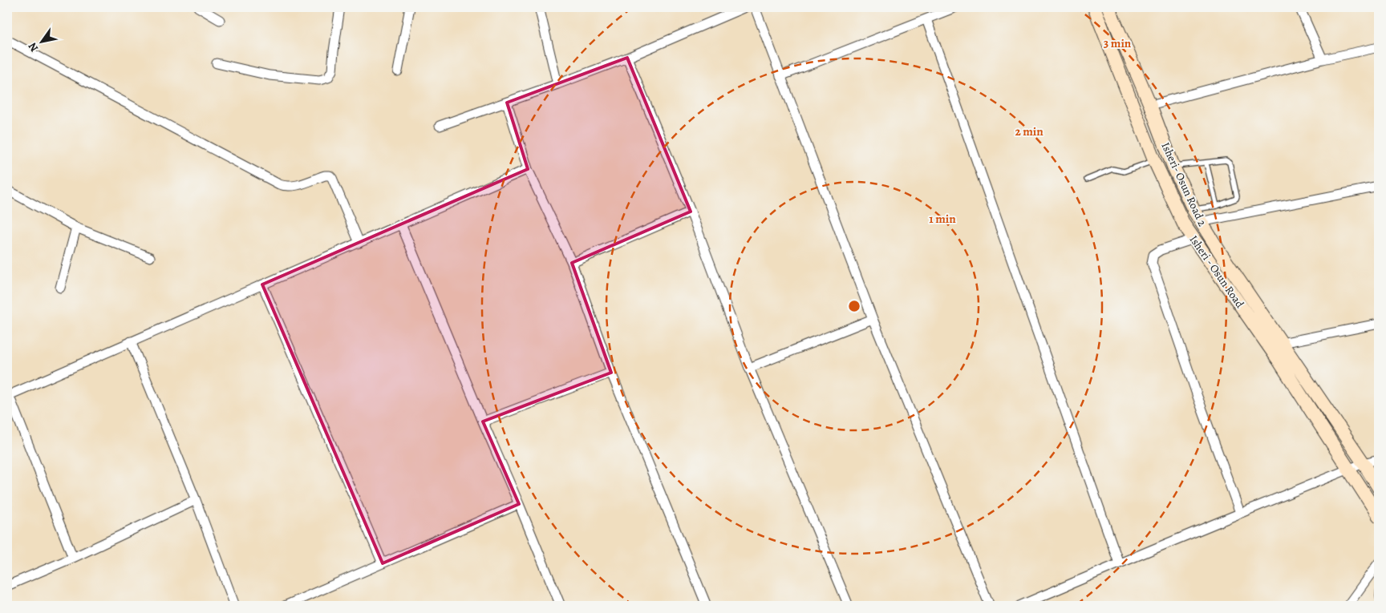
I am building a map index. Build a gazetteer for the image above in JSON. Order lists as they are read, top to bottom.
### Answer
{
  "streets": {
    "main road": ["Isheri- Osun Road 2", "Isheri - Osun Road"]
  },
  "north": "bottom left",
  "rings": ["3 min", "2 min", "1 min"]
}
